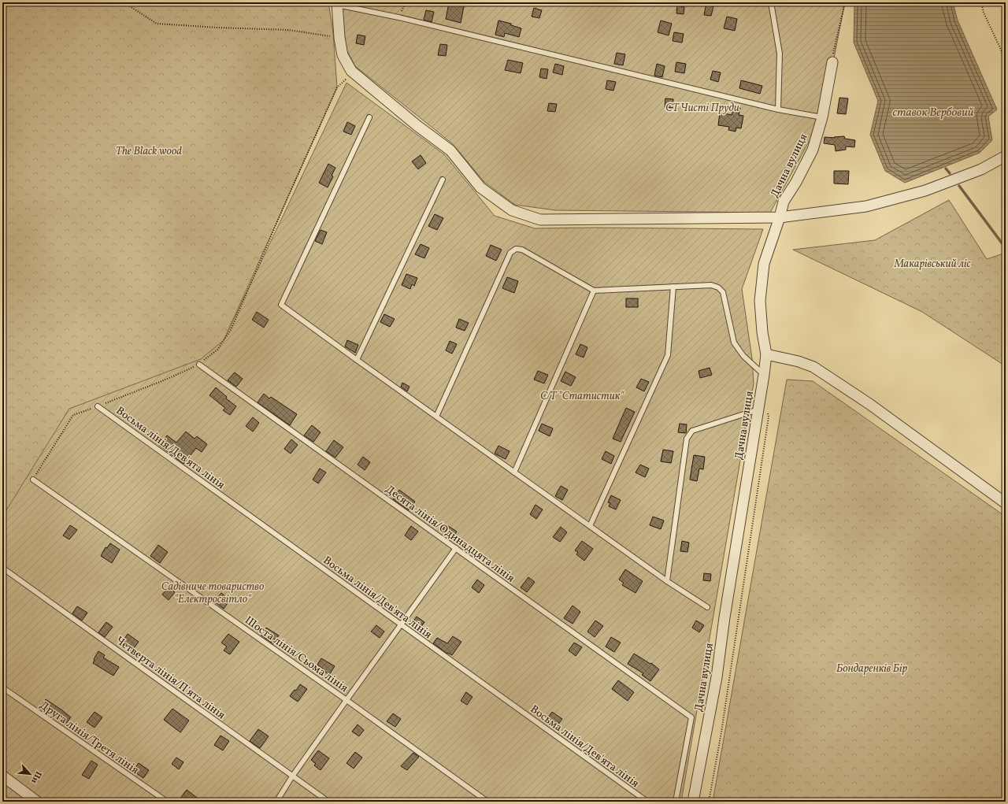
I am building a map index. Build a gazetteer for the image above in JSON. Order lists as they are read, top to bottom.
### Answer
{
  "streets": {
    "street": ["Дачна вулиця"],
    "lane": [
      "Восьма лінія/Дев'ята лінія",
      "Десята лінія/Одинадцята лінія",
      "Шоста лінія/Сьома лінія",
      "Четверта лінія/П'ята лінія",
      "Друга лінія/Третя лінія"
    ]
  },
  "water": ["ставок Вербовий"],
  "parks": [
    "СТ Чисті Пруди",
    "The Black wood",
    "Макарівський ліс",
    "С/Т \"Статистик\"",
    "Садівниче товариство \"Електросвітло\"",
    "Бондаренків Бір"
  ],
  "north": "bottom right"
}
